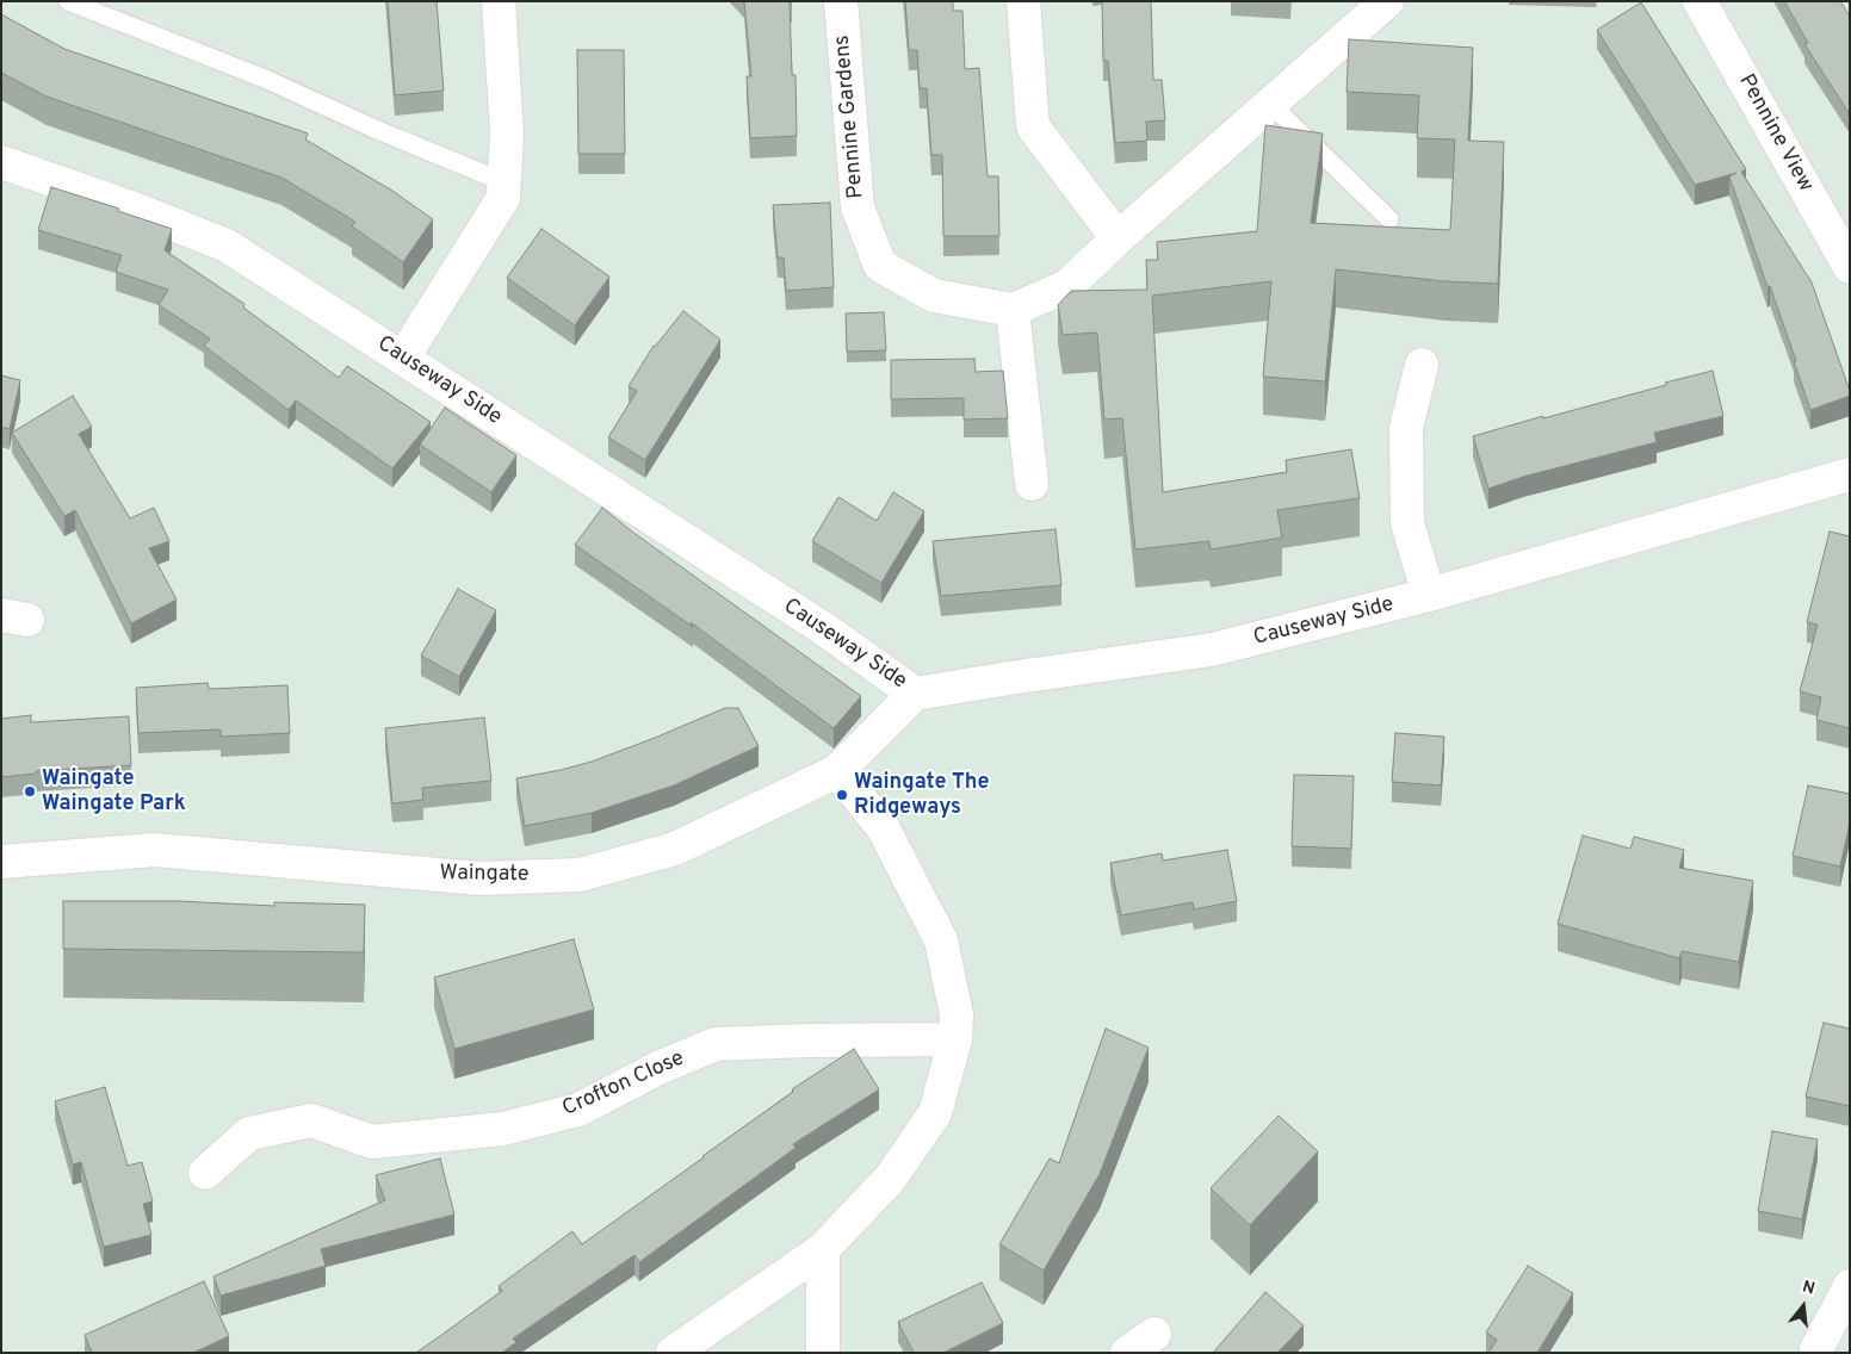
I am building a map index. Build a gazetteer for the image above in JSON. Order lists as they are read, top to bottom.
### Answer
{
  "streets": {
    "street": [
      "Pennine Gardens",
      "Pennine View",
      "Causeway Side",
      "Waingate",
      "Crofton Close"
    ]
  },
  "crossings": [
    ["Causeway Side", "Waingate"]
  ],
  "places": ["Waingate Waingate Park", "Waingate The Ridgeways"],
  "north": "top"
}
